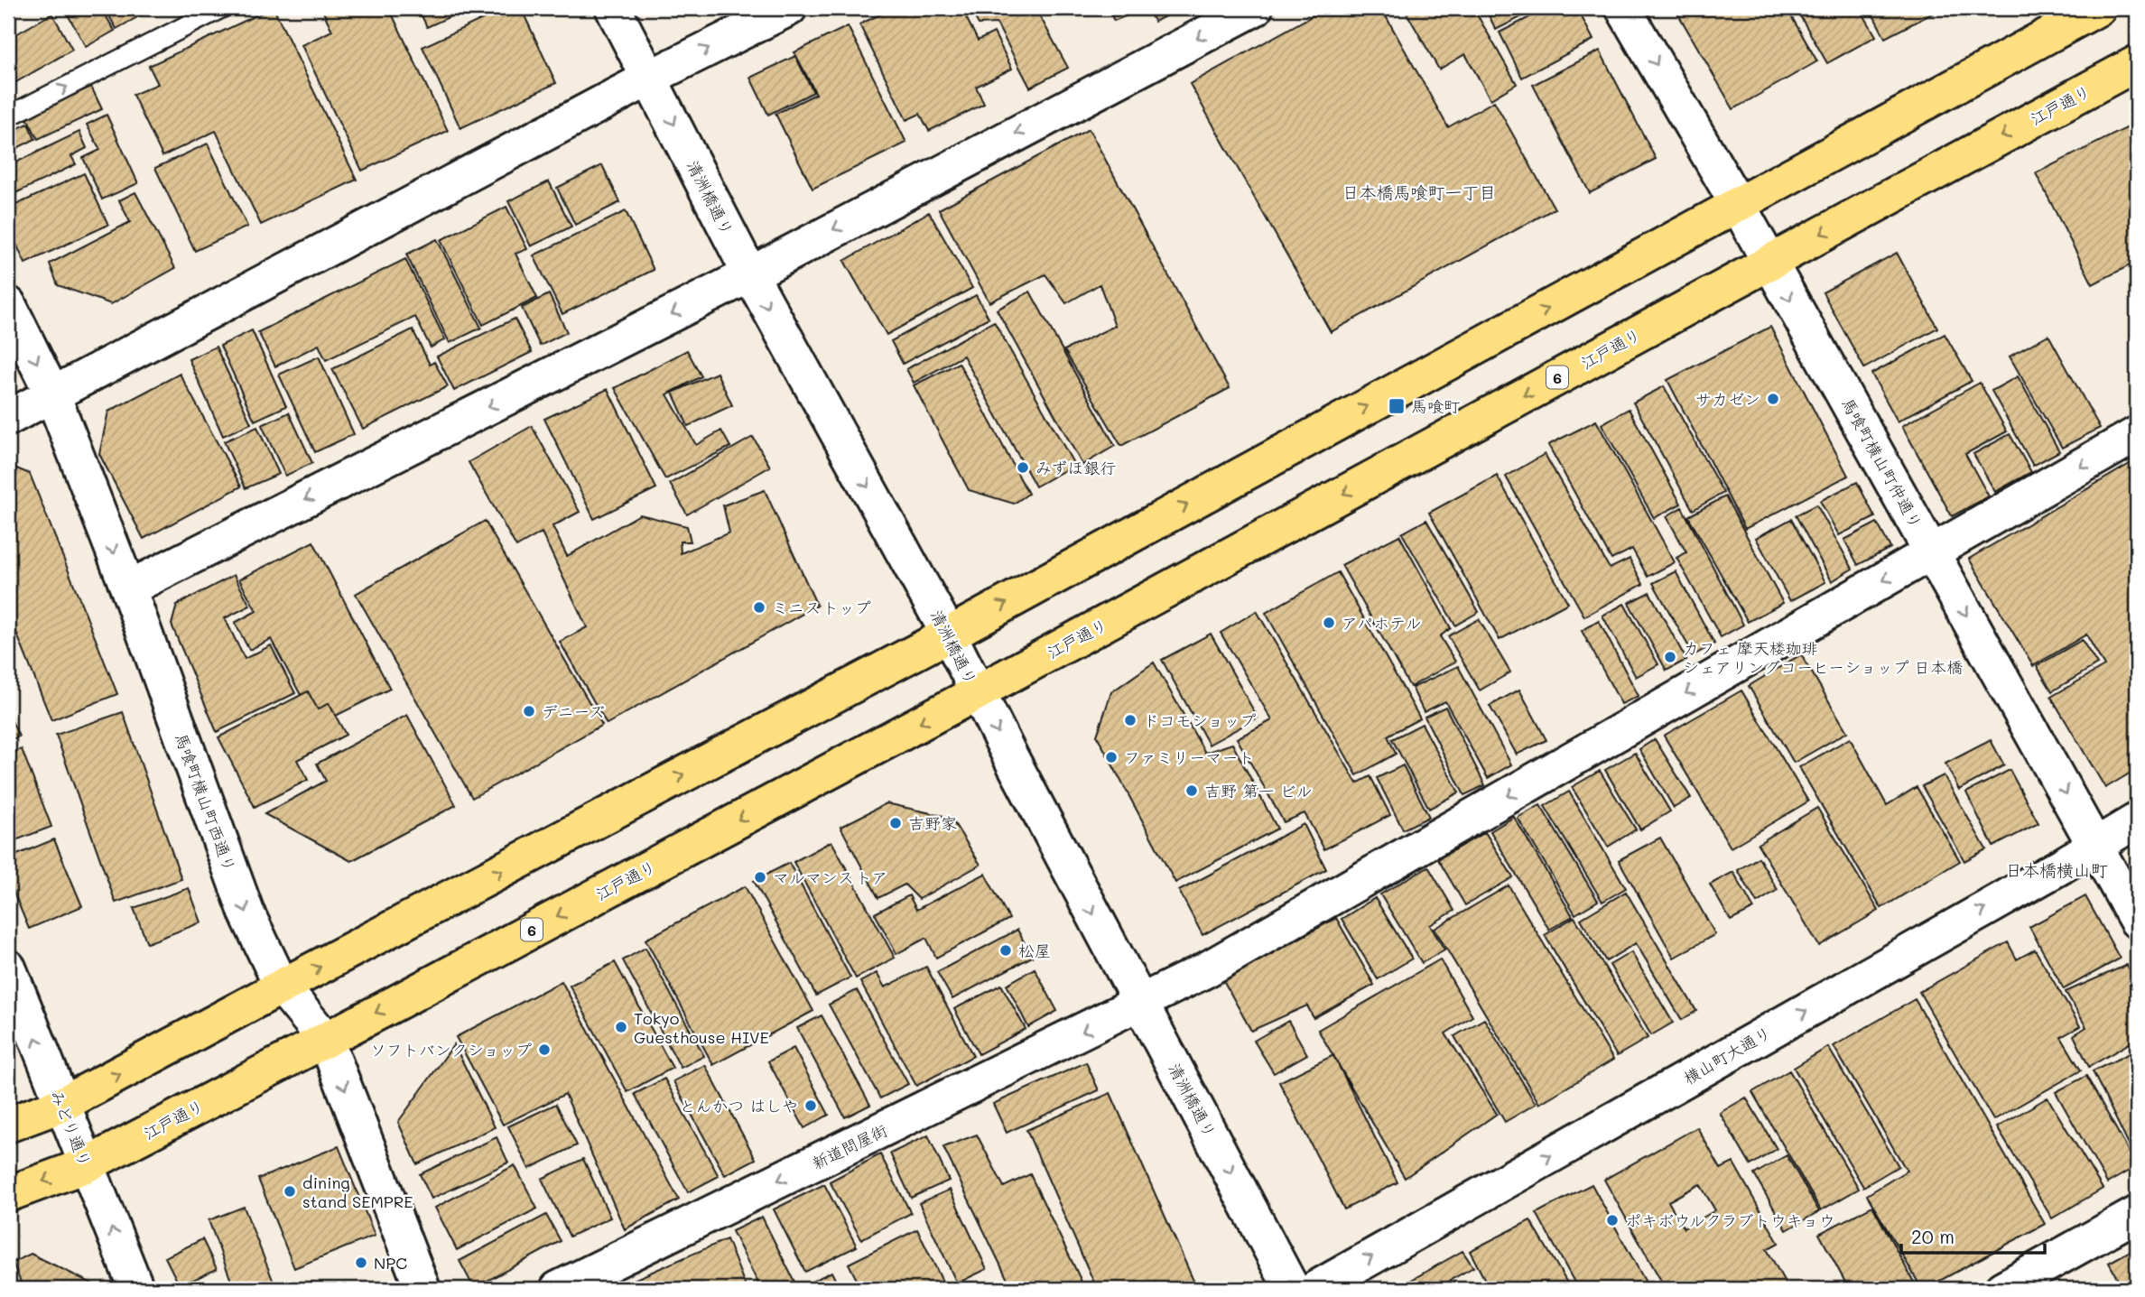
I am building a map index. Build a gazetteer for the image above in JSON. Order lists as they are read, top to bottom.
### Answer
{
  "streets": {
    "highway": ["江戸通り", "6"],
    "street": [
      "清洲橋通り",
      "馬喰町横山町仲通り",
      "馬喰町横山町西通り",
      "横山町大通り",
      "みどり通り",
      "新道問屋街"
    ]
  },
  "crossings": [
    ["江戸通り", "清洲橋通り"],
    ["江戸通り", "馬喰町横山町仲通り"],
    ["江戸通り", "馬喰町横山町西通り"],
    ["江戸通り", "みどり通り"],
    ["清洲橋通り", "新道問屋街"],
    ["馬喰町横山町仲通り", "横山町大通り"],
    ["馬喰町横山町仲通り", "新道問屋街"]
  ],
  "one_way": [
    "清洲橋通り",
    "馬喰町横山町仲通り",
    "馬喰町横山町西通り",
    "横山町大通り",
    "みどり通り",
    "新道問屋街"
  ],
  "districts": ["日本橋馬喰町一丁目", "日本橋横山町"],
  "places": {
    "other": [
      "サカゼン",
      "みずほ銀行",
      "ミニストップ",
      "アパホテル",
      "カフェ 摩天楼珈琲 シェアリングコーヒーショップ 日本橋",
      "デニーズ",
      "ドコモショップ",
      "ファミリーマート",
      "吉野 第一 ビル",
      "吉野家",
      "マルマンストア",
      "松屋",
      "Tokyo Guesthouse HIVE",
      "ソフトバンクショップ",
      "とんかつ はしや",
      "dining stand SEMPRE",
      "ポキボウルクラブトウキョウ",
      "NPC"
    ],
    "transit": ["馬喰町"]
  },
  "scale_bar": "20 m"
}
